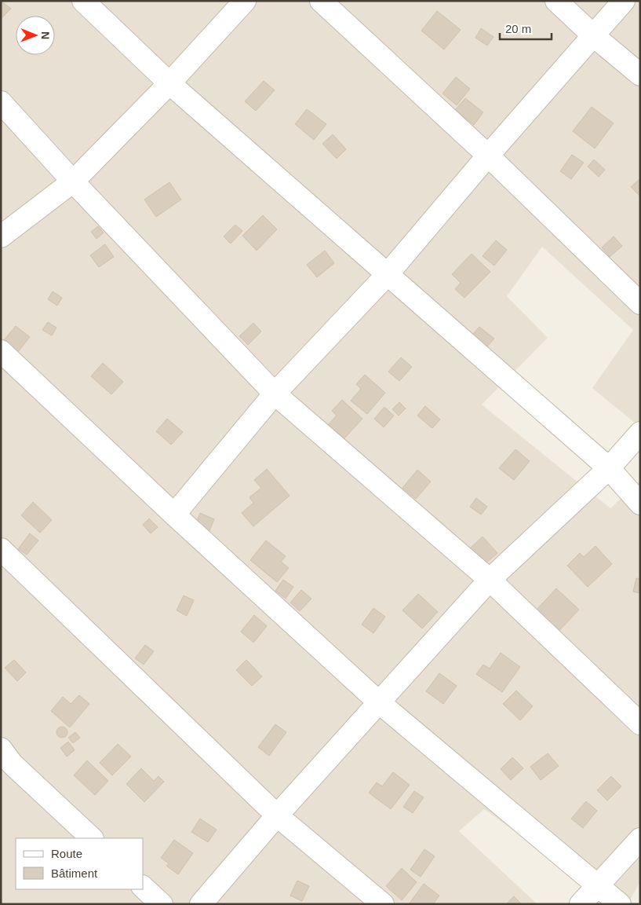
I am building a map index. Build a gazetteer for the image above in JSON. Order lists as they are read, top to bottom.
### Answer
{
  "legend": ["Route", "Bâtiment"],
  "scale_bar": "20 m",
  "north": "right"
}
